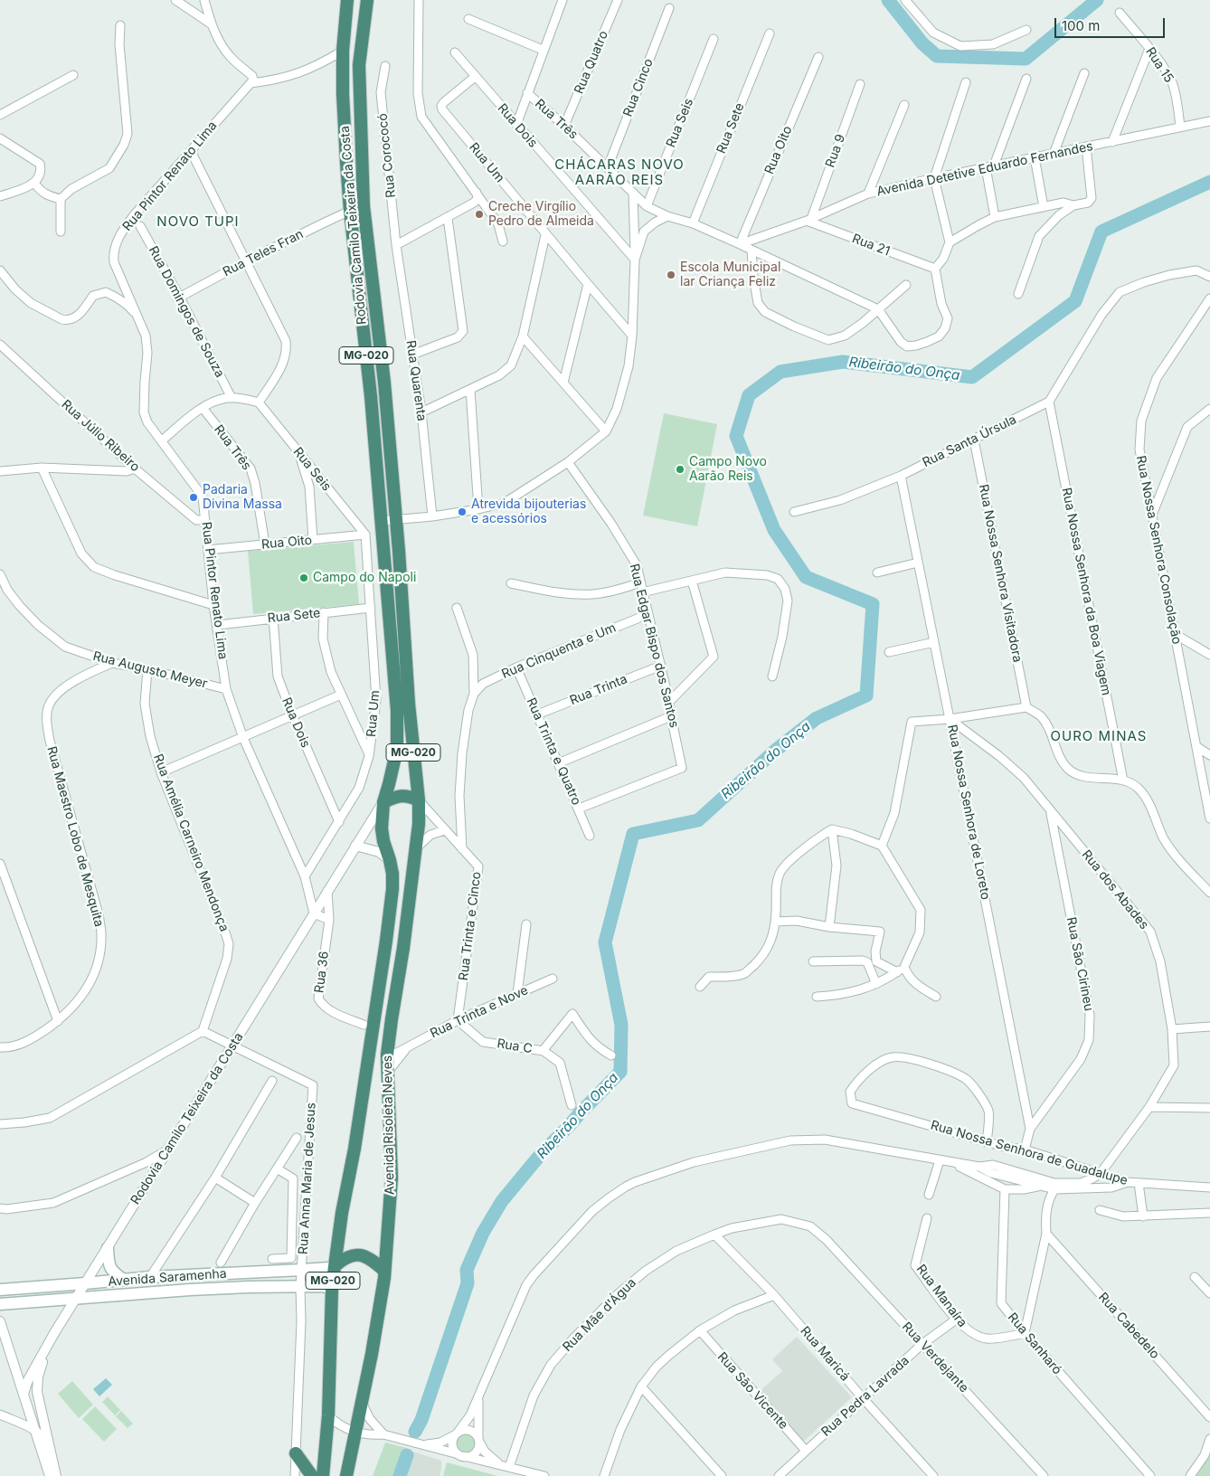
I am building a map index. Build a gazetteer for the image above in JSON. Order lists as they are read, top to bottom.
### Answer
{
  "streets": {
    "highway": ["Rodovia Camilo Teixeira da Costa", "MG-020", "Avenida Risoleta Neves"],
    "main road": ["Avenida Saramenha"],
    "street": [
      "Rua Quatro",
      "Rua 15",
      "Rua Cinco",
      "Rua Três",
      "Rua Seis",
      "Rua Dois",
      "Rua Sete",
      "Rua Oito",
      "Rua 9",
      "Rua Corococó",
      "Rua Um",
      "Avenida Detetive Eduardo Fernandes",
      "Rua Pintor Renato Lima",
      "Rua 21",
      "Rua Teles Fran",
      "Rua Domingos de Souza",
      "Rua Quarenta",
      "Rua Júlio Ribeiro",
      "Rua Santa Úrsula",
      "Rua Nossa Senhora Consolação",
      "Rua Nossa Senhora Visitadora",
      "Rua Nossa Senhora da Boa Viagem",
      "Rua Edgar Bispo dos Santos",
      "Rua Cinquenta e Um",
      "Rua Augusto Meyer",
      "Rua Trinta",
      "Rua Trinta e Quatro",
      "Rua Nossa Senhora de Loreto",
      "Rua Maestro Lobo de Mesquita",
      "Rua Amélia Carneiro Mendonça",
      "Rua dos Abades",
      "Rua Trinta e Cinco",
      "Rua São Cirineu",
      "Rua 36",
      "Rua Trinta e Nove",
      "Rua C",
      "Rua Nossa Senhora de Guadalupe",
      "Rua Anna Maria de Jesus",
      "Rua Manaíra",
      "Rua Mãe d'Água",
      "Rua Cabedelo",
      "Rua Sanharó",
      "Rua Maricá",
      "Rua Verdejante",
      "Rua São Vicente",
      "Rua Pedra Lavrada"
    ]
  },
  "crossings": [
    ["Rua Quatro", "Rua Três"],
    ["Rua 15", "Avenida Detetive Eduardo Fernandes"],
    ["Rua Cinco", "Rua Três"],
    ["Rua Três", "Rua Seis"],
    ["Rua Três", "Rua Oito"],
    ["Rua Seis", "Rua Oito"],
    ["Rua Seis", "Rua Um"],
    ["Rua Dois", "Rua Sete"],
    ["Rua Dois", "Rua Um"],
    ["Rua Sete", "Rua Um"],
    ["Rua Sete", "Rua Pintor Renato Lima"],
    ["Rua Oito", "Rua Um"],
    ["Rua Oito", "Avenida Detetive Eduardo Fernandes"],
    ["Rua Oito", "Rua Pintor Renato Lima"],
    ["Rua 9", "Avenida Detetive Eduardo Fernandes"],
    ["Rua 9", "Rua 21"],
    ["Rua Corococó", "Rua Quarenta"],
    ["Rua Um", "Rua Pintor Renato Lima"],
    ["Avenida Detetive Eduardo Fernandes", "Rua 21"],
    ["Rua Pintor Renato Lima", "Rodovia Camilo Teixeira da Costa"],
    ["Rua Pintor Renato Lima", "Rua Domingos de Souza"],
    ["Rua Pintor Renato Lima", "Rua Júlio Ribeiro"],
    ["Rua Pintor Renato Lima", "Rua Augusto Meyer"],
    ["Rodovia Camilo Teixeira da Costa", "Rua Teles Fran"],
    ["Rodovia Camilo Teixeira da Costa", "Rua Trinta e Cinco"],
    ["Rodovia Camilo Teixeira da Costa", "Rua 36"],
    ["Rodovia Camilo Teixeira da Costa", "Avenida Risoleta Neves"],
    ["Rodovia Camilo Teixeira da Costa", "Rua Anna Maria de Jesus"],
    ["Rodovia Camilo Teixeira da Costa", "Avenida Saramenha"],
    ["Rua Teles Fran", "Rua Domingos de Souza"],
    ["Rua Santa Úrsula", "Rua Nossa Senhora Visitadora"],
    ["Rua Santa Úrsula", "Rua Nossa Senhora da Boa Viagem"],
    ["Rua Santa Úrsula", "Rua Nossa Senhora de Loreto"],
    ["Rua Edgar Bispo dos Santos", "Rua Cinquenta e Um"],
    ["Rua Edgar Bispo dos Santos", "Rua Trinta"],
    ["Rua Edgar Bispo dos Santos", "Rua Trinta e Quatro"],
    ["Rua Cinquenta e Um", "Rua Trinta e Quatro"],
    ["Rua Augusto Meyer", "Rua Maestro Lobo de Mesquita"],
    ["Rua Augusto Meyer", "Rua Amélia Carneiro Mendonça"],
    ["Rua Trinta", "Rua Trinta e Quatro"],
    ["Rua Nossa Senhora de Loreto", "Rua dos Abades"],
    ["Rua Nossa Senhora de Loreto", "Rua São Cirineu"],
    ["Rua Nossa Senhora de Loreto", "Rua Nossa Senhora de Guadalupe"],
    ["Rua Amélia Carneiro Mendonça", "Rua Anna Maria de Jesus"],
    ["Rua dos Abades", "Rua São Cirineu"],
    ["Rua dos Abades", "Rua Nossa Senhora de Guadalupe"],
    ["Rua Trinta e Cinco", "Rua Trinta e Nove"],
    ["Rua Trinta e Cinco", "Rua C"],
    ["Rua Trinta e Cinco", "Avenida Risoleta Neves"],
    ["Rua Trinta e Nove", "Rua C"],
    ["Rua Trinta e Nove", "Avenida Risoleta Neves"],
    ["Avenida Risoleta Neves", "Avenida Saramenha"],
    ["Rua Anna Maria de Jesus", "Avenida Saramenha"],
    ["Rua Manaíra", "Rua Sanharó"],
    ["Rua Manaíra", "Rua Pedra Lavrada"],
    ["Rua Mãe d'Água", "Rua Maricá"],
    ["Rua Mãe d'Água", "Rua Verdejante"],
    ["Rua Maricá", "Rua Pedra Lavrada"],
    ["Rua Verdejante", "Rua Pedra Lavrada"],
    ["Rua São Vicente", "Rua Pedra Lavrada"]
  ],
  "districts": ["CHÁCARAS NOVO AARÃO REIS", "NOVO TUPI", "OURO MINAS"],
  "water": ["Ribeirão do Onça"],
  "places": [
    "Creche Virgílio Pedro de Almeida",
    "Escola Municipal lar Criança Feliz",
    "Campo Novo Aarão Reis",
    "Padaria Divina Massa",
    "Atrevida bijouterias e acessórios",
    "Campo do Napoli"
  ],
  "scale_bar": "100 m"
}
